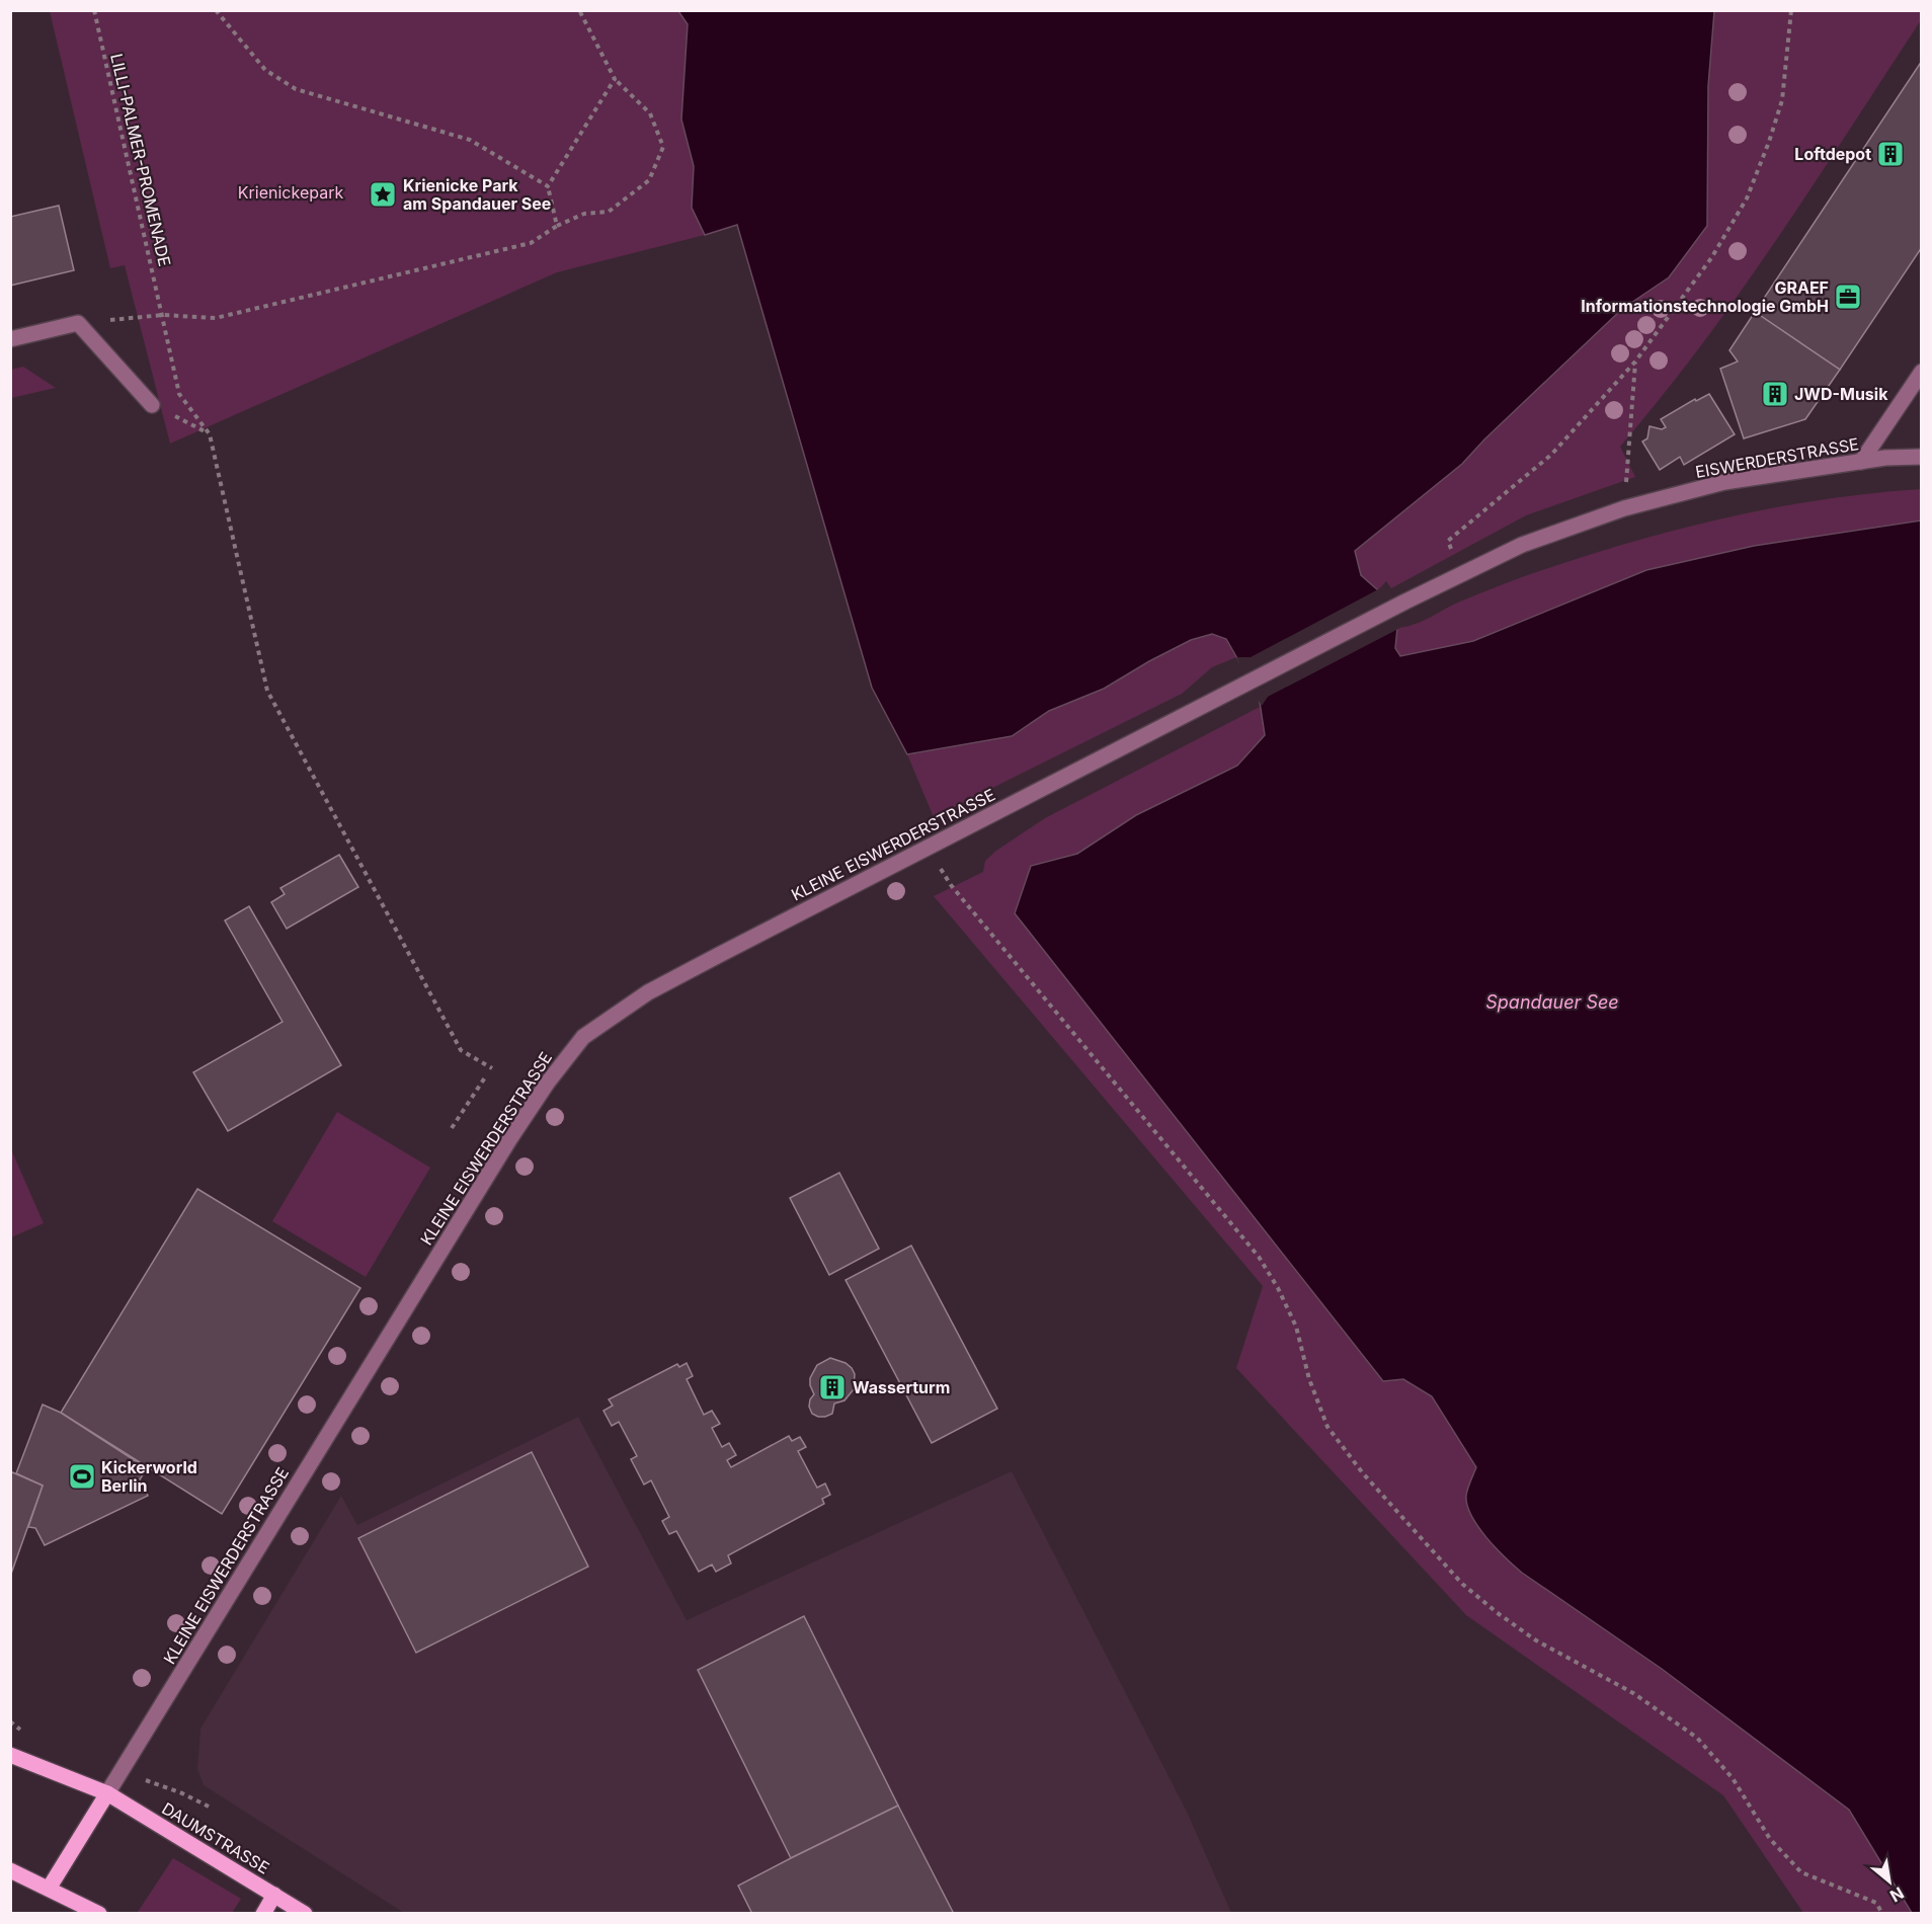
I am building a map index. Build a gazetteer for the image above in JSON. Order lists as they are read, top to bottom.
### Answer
{
  "streets": {
    "main road": ["DAUMSTRASSE"],
    "street": ["EISWERDERSTRASSE", "KLEINE EISWERDERSTRASSE"],
    "path": ["LILLI-PALMER-PROMENADE"]
  },
  "crossings": [
    ["EISWERDERSTRASSE", "KLEINE EISWERDERSTRASSE"],
    ["KLEINE EISWERDERSTRASSE", "DAUMSTRASSE"]
  ],
  "water": ["Spandauer See"],
  "parks": ["Krienickepark"],
  "places": {
    "building": ["Loftdepot", "JWD-Musik", "Wasserturm"],
    "place": ["Krienicke Park am Spandauer See"],
    "office": ["GRAEF Informationstechnologie GmbH"],
    "sports": ["Kickerworld Berlin"]
  },
  "north": "bottom right"
}
